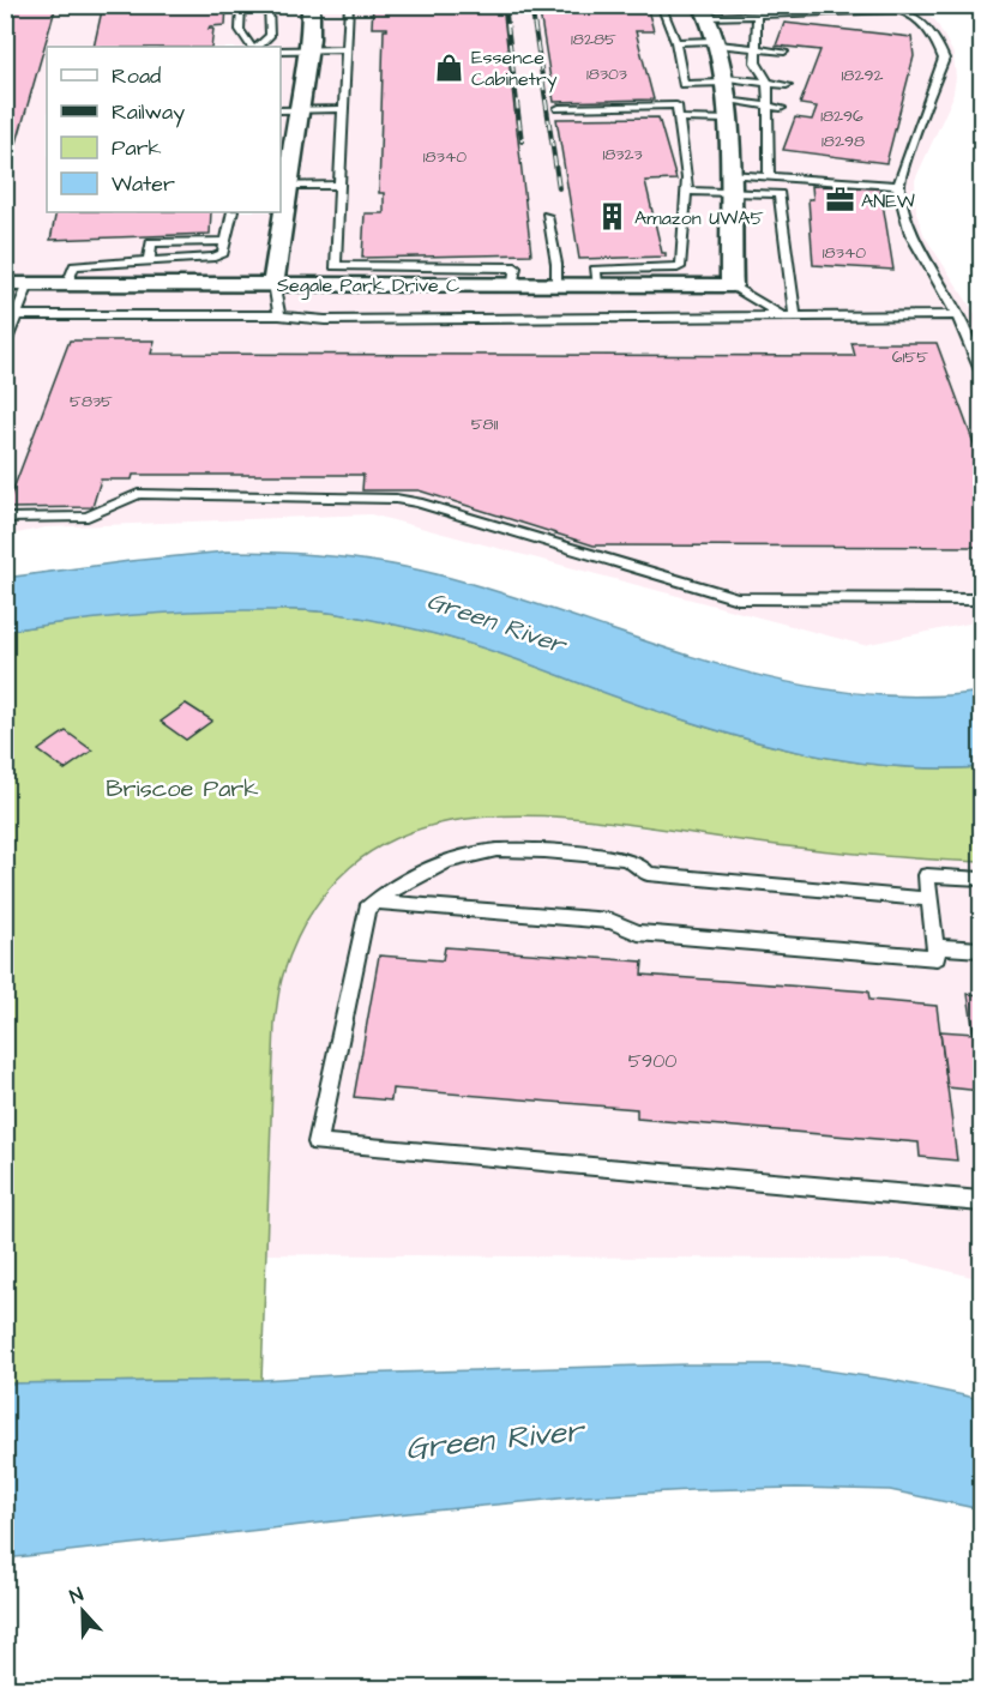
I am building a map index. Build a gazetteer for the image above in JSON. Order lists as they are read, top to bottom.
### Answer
{
  "streets": {
    "street": ["Segale Park Drive C"]
  },
  "water": ["Green River"],
  "parks": ["Briscoe Park"],
  "places": {
    "shop": ["Essence Cabinetry"],
    "office": ["ANEW"],
    "building": ["Amazon UWA5"]
  },
  "house_numbers": [
    "18285",
    "18303",
    "18292",
    "18296",
    "18298",
    "18323",
    "18340",
    "18340",
    "6155",
    "5835",
    "5811",
    "5900"
  ],
  "legend": [
    "Road",
    "Railway",
    "Park",
    "Water"
  ],
  "north": "top"
}
